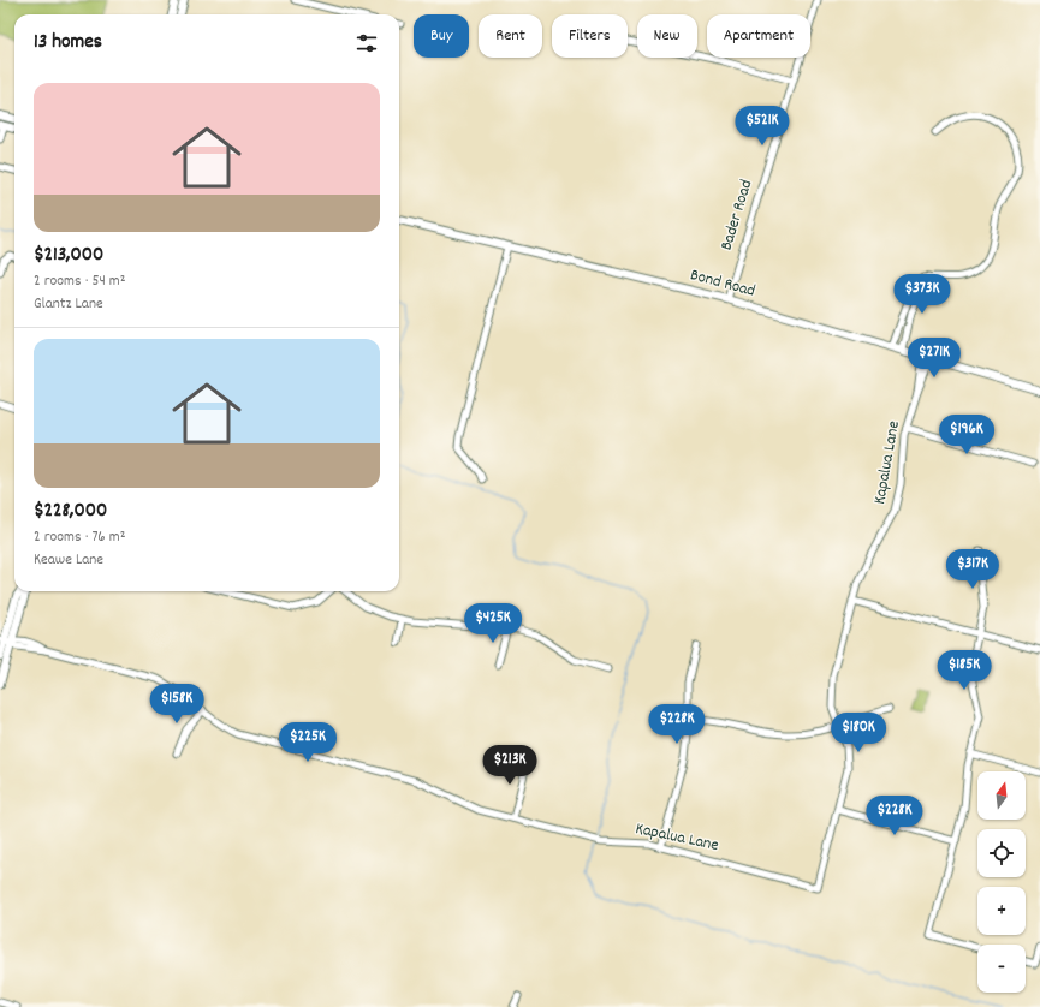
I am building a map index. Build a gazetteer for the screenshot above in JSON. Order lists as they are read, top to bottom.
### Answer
{
  "streets": {
    "main road": ["Bond Road"],
    "street": ["Bader Road", "Kapalua Lane"]
  },
  "crossings": [
    ["Bader Road", "Bond Road"],
    ["Bond Road", "Kapalua Lane"]
  ],
  "north": "top",
  "page": {
    "chip": [
      "Buy",
      "Rent",
      "Filters",
      "New",
      "Apartment"
    ],
    "heading": "13 homes",
    "list": [
      {
        "name": "$213,000",
        "note": "2 rooms · 54 m² · Glantz Lane"
      },
      {
        "name": "$228,000",
        "note": "2 rooms · 76 m² · Keawe Lane"
      }
    ],
    "price": [
      "$521K",
      "$373K",
      "$271K",
      "$196K",
      "$317K",
      "$425K",
      "$185K",
      "$158K",
      "$228K",
      "$180K",
      "$225K",
      "$213K",
      "$228K"
    ],
    "map_buttons": ["+", "−"]
  }
}
